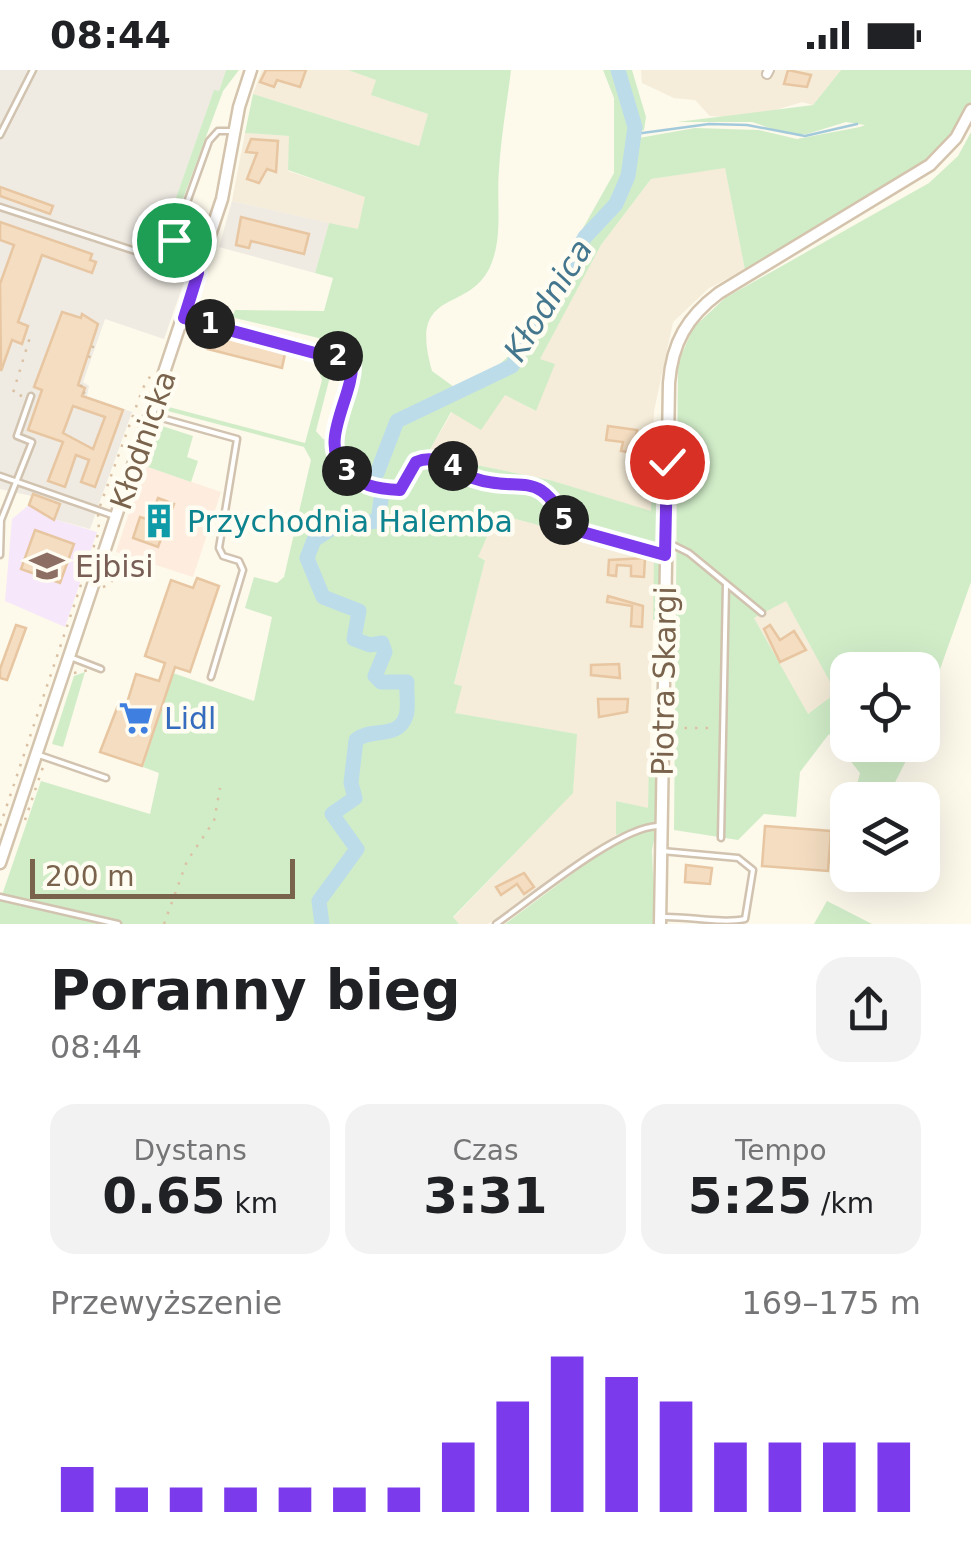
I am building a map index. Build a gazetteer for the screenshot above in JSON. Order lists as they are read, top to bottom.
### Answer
{
  "streets": {
    "street": ["Kłodnicka", "Piotra Skargi"]
  },
  "water": ["Kłodnica"],
  "places": {
    "building": ["Przychodnia Halemba"],
    "school or university": ["Ejbisi"],
    "supermarket": ["Lidl"]
  },
  "scale_bar": "200 m",
  "page": {
    "status": "08:44",
    "pins": [
      "1",
      "2",
      "4",
      "3",
      "5"
    ],
    "scale": "200 m",
    "heading": ["Poranny bieg", "08:44"],
    "stats": [
      ["Dystans", "0.65 km"],
      ["Czas", "3:31"],
      ["Tempo", "5:25 /km"]
    ],
    "chart": ["Przewyższenie", "169–175 m"]
  }
}
